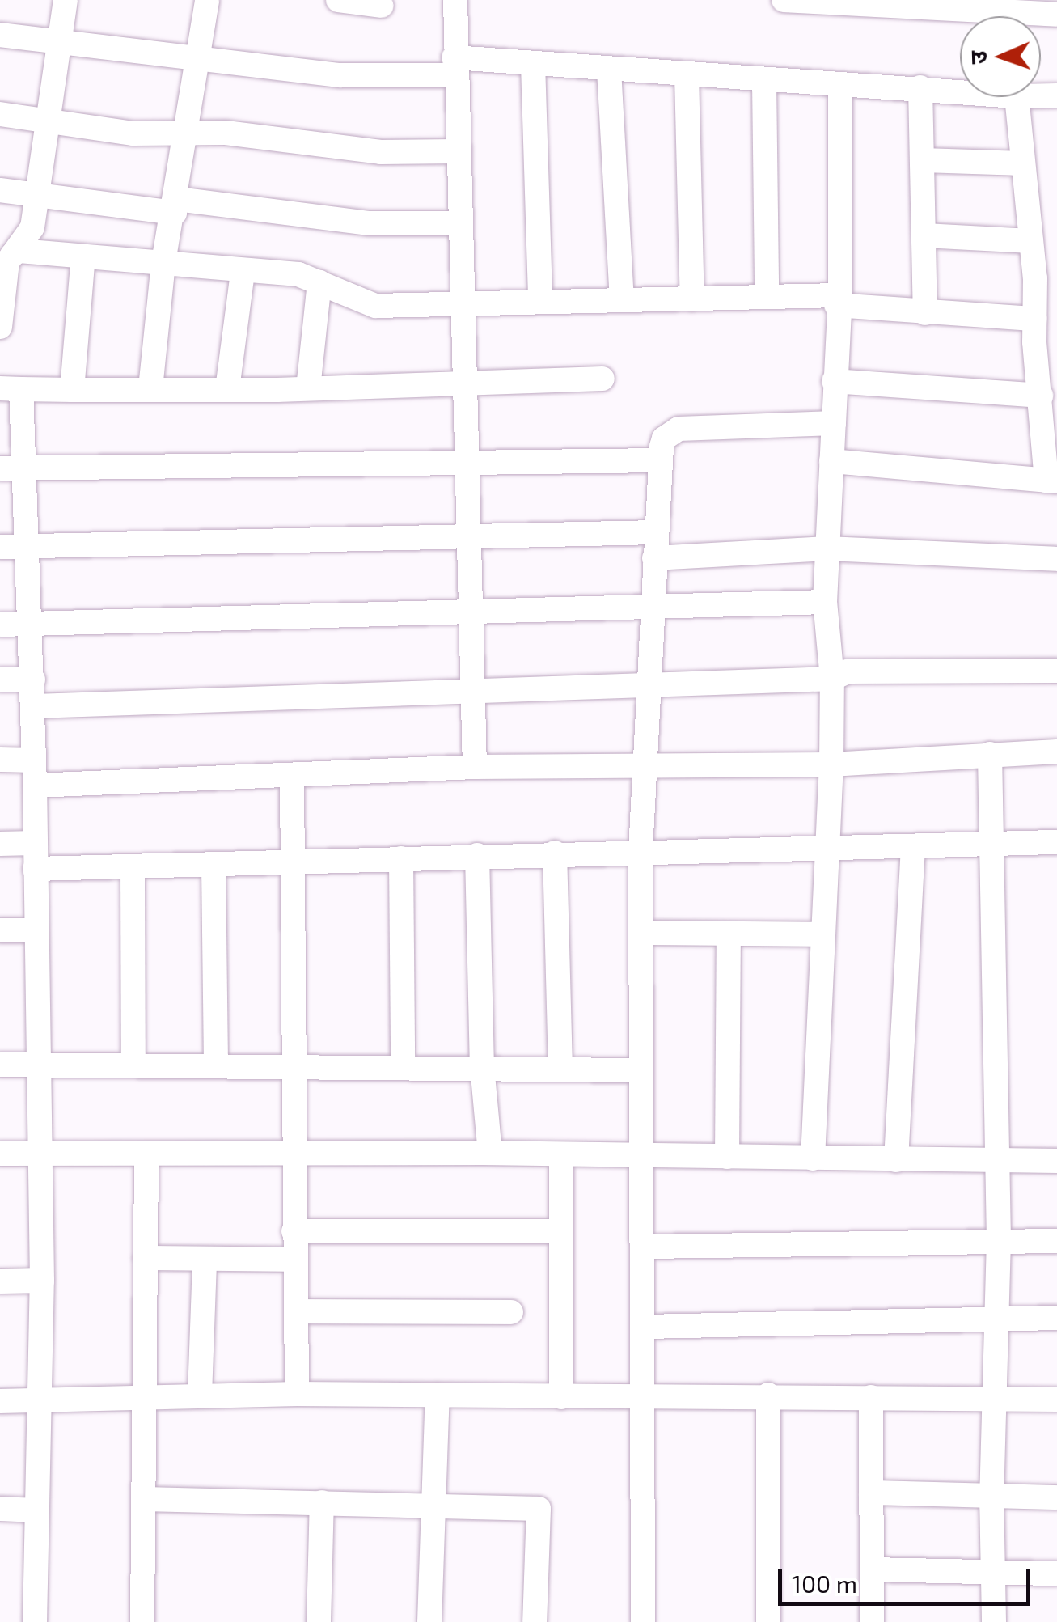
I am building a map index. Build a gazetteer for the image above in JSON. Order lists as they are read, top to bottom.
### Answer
{
  "scale_bar": "100 m",
  "north": "left"
}
